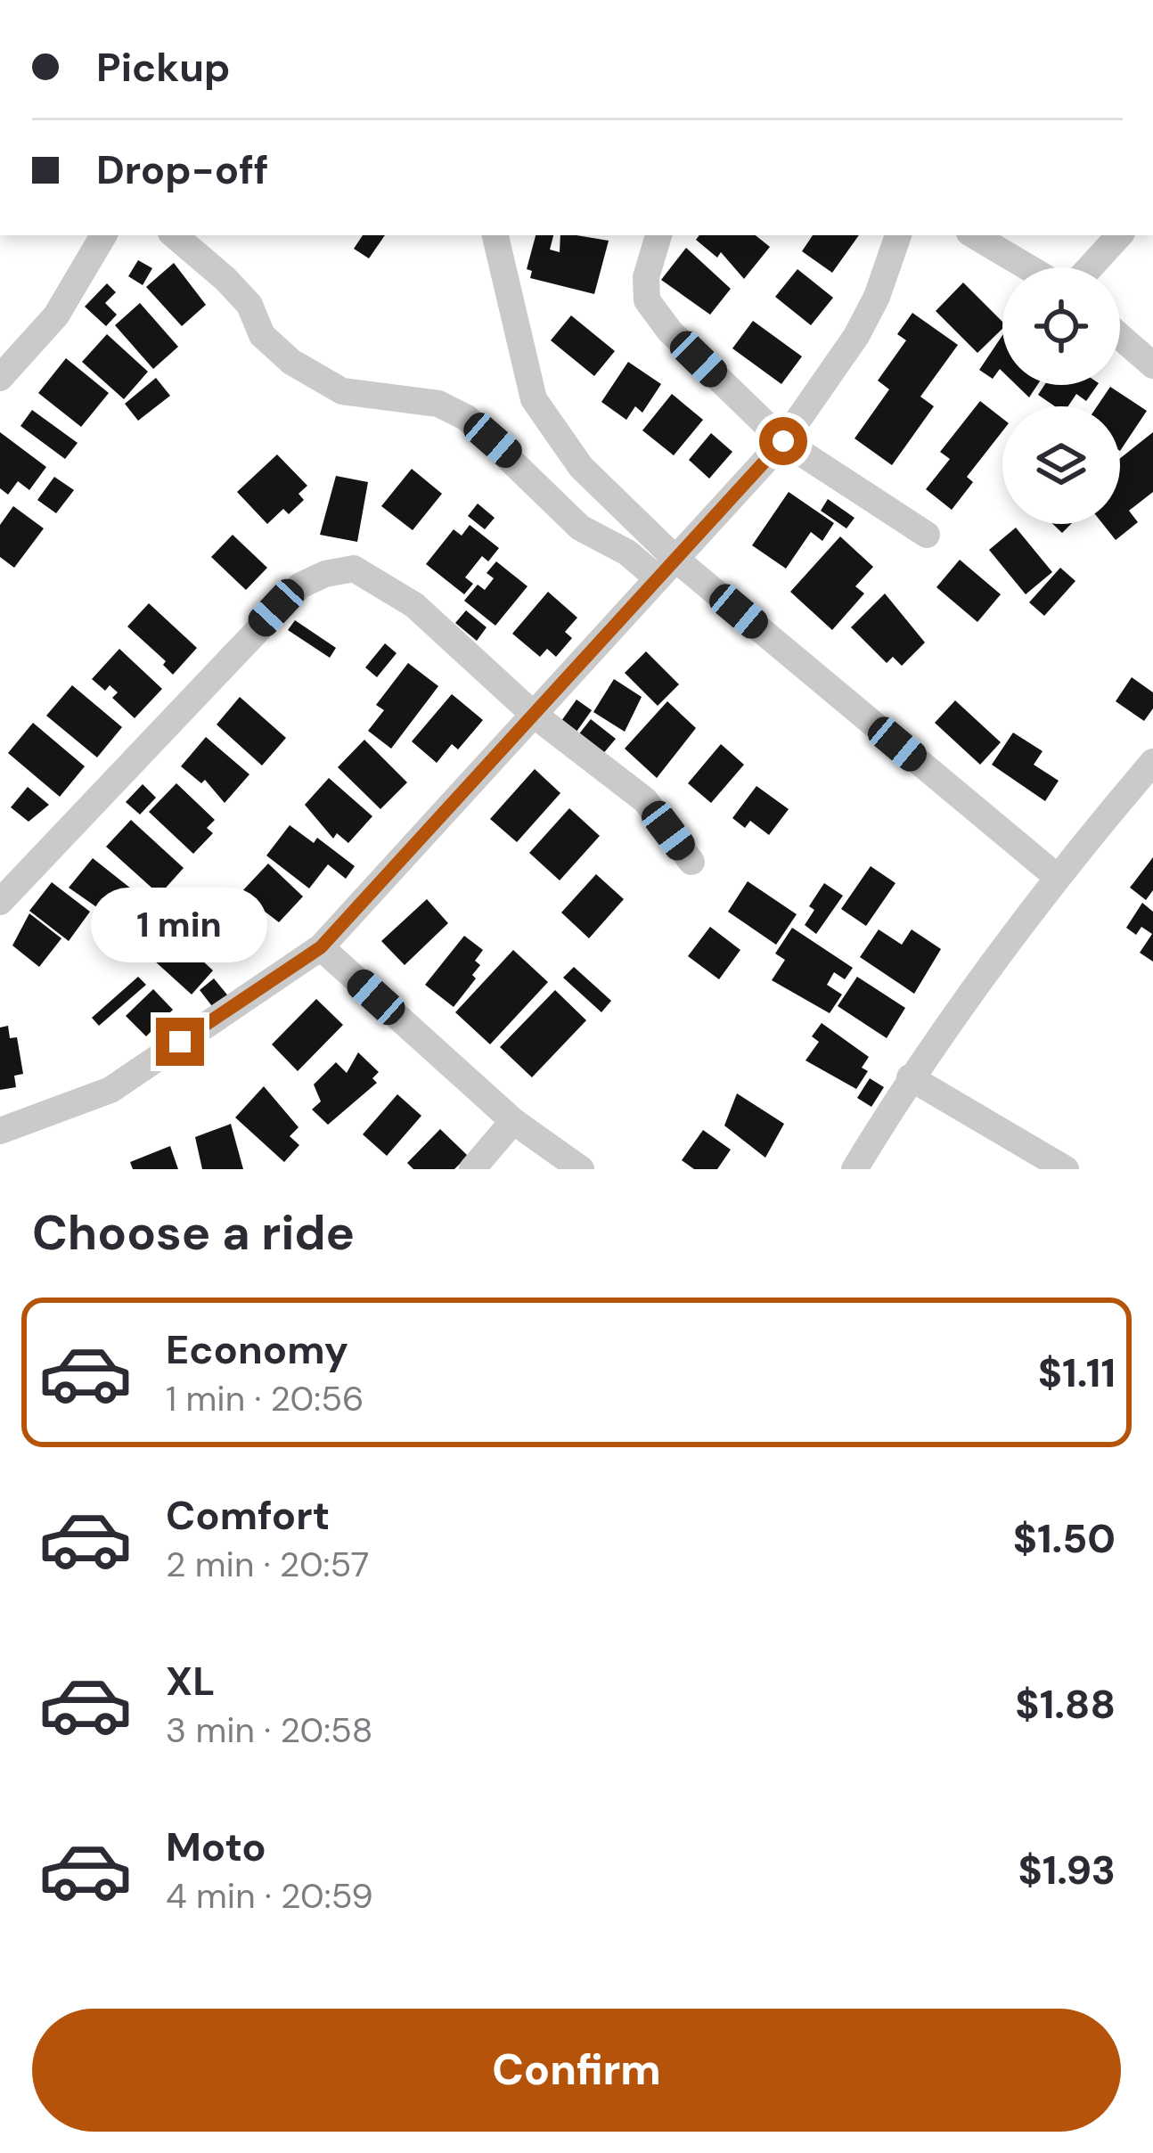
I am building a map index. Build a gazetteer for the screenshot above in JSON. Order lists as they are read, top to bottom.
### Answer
{
  "page": {
    "banner": ["Pickup", "Drop-off"],
    "bubble": "1 min",
    "heading": "Choose a ride",
    "list": [
      {
        "name": "Economy",
        "note": "1 min · 20:56",
        "value": "$1.11"
      },
      {
        "name": "Comfort",
        "note": "2 min · 20:57",
        "value": "$1.50"
      },
      {
        "name": "XL",
        "note": "3 min · 20:58",
        "value": "$1.88"
      },
      {
        "name": "Moto",
        "note": "4 min · 20:59",
        "value": "$1.93"
      }
    ],
    "buttons": "Confirm"
  }
}
